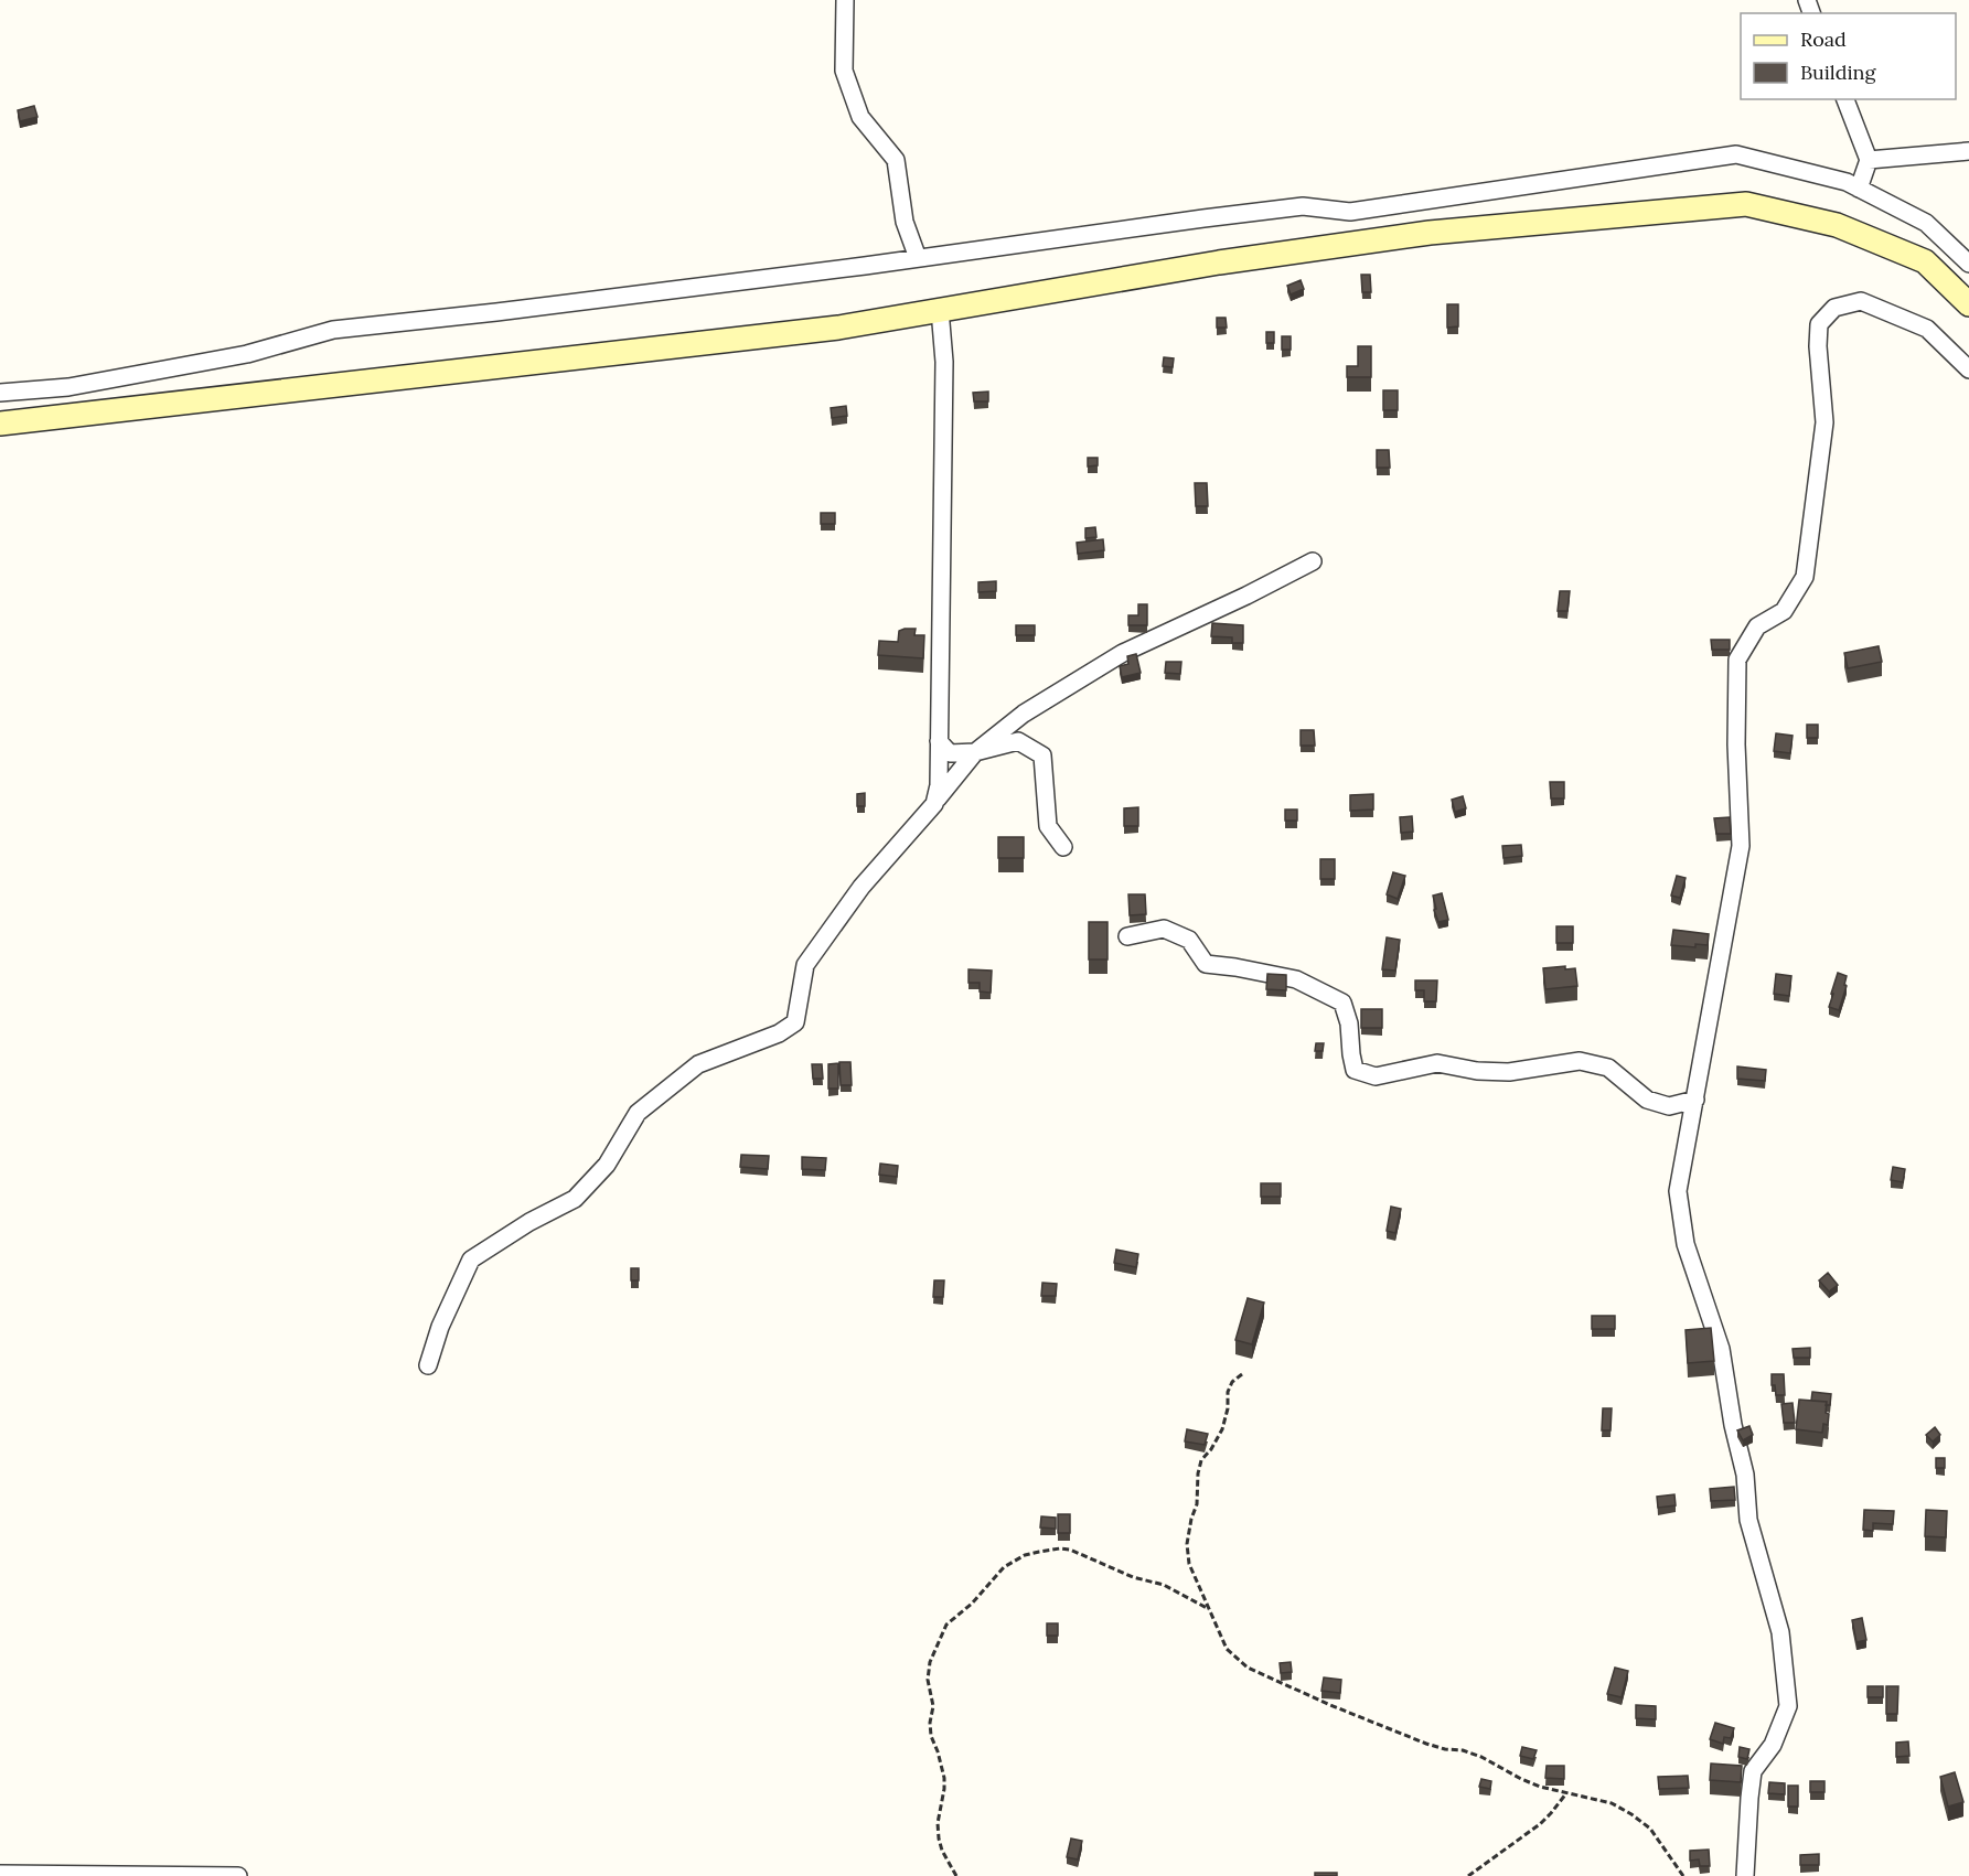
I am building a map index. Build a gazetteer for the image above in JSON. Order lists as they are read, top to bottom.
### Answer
{
  "legend": ["Road", "Building"]
}
